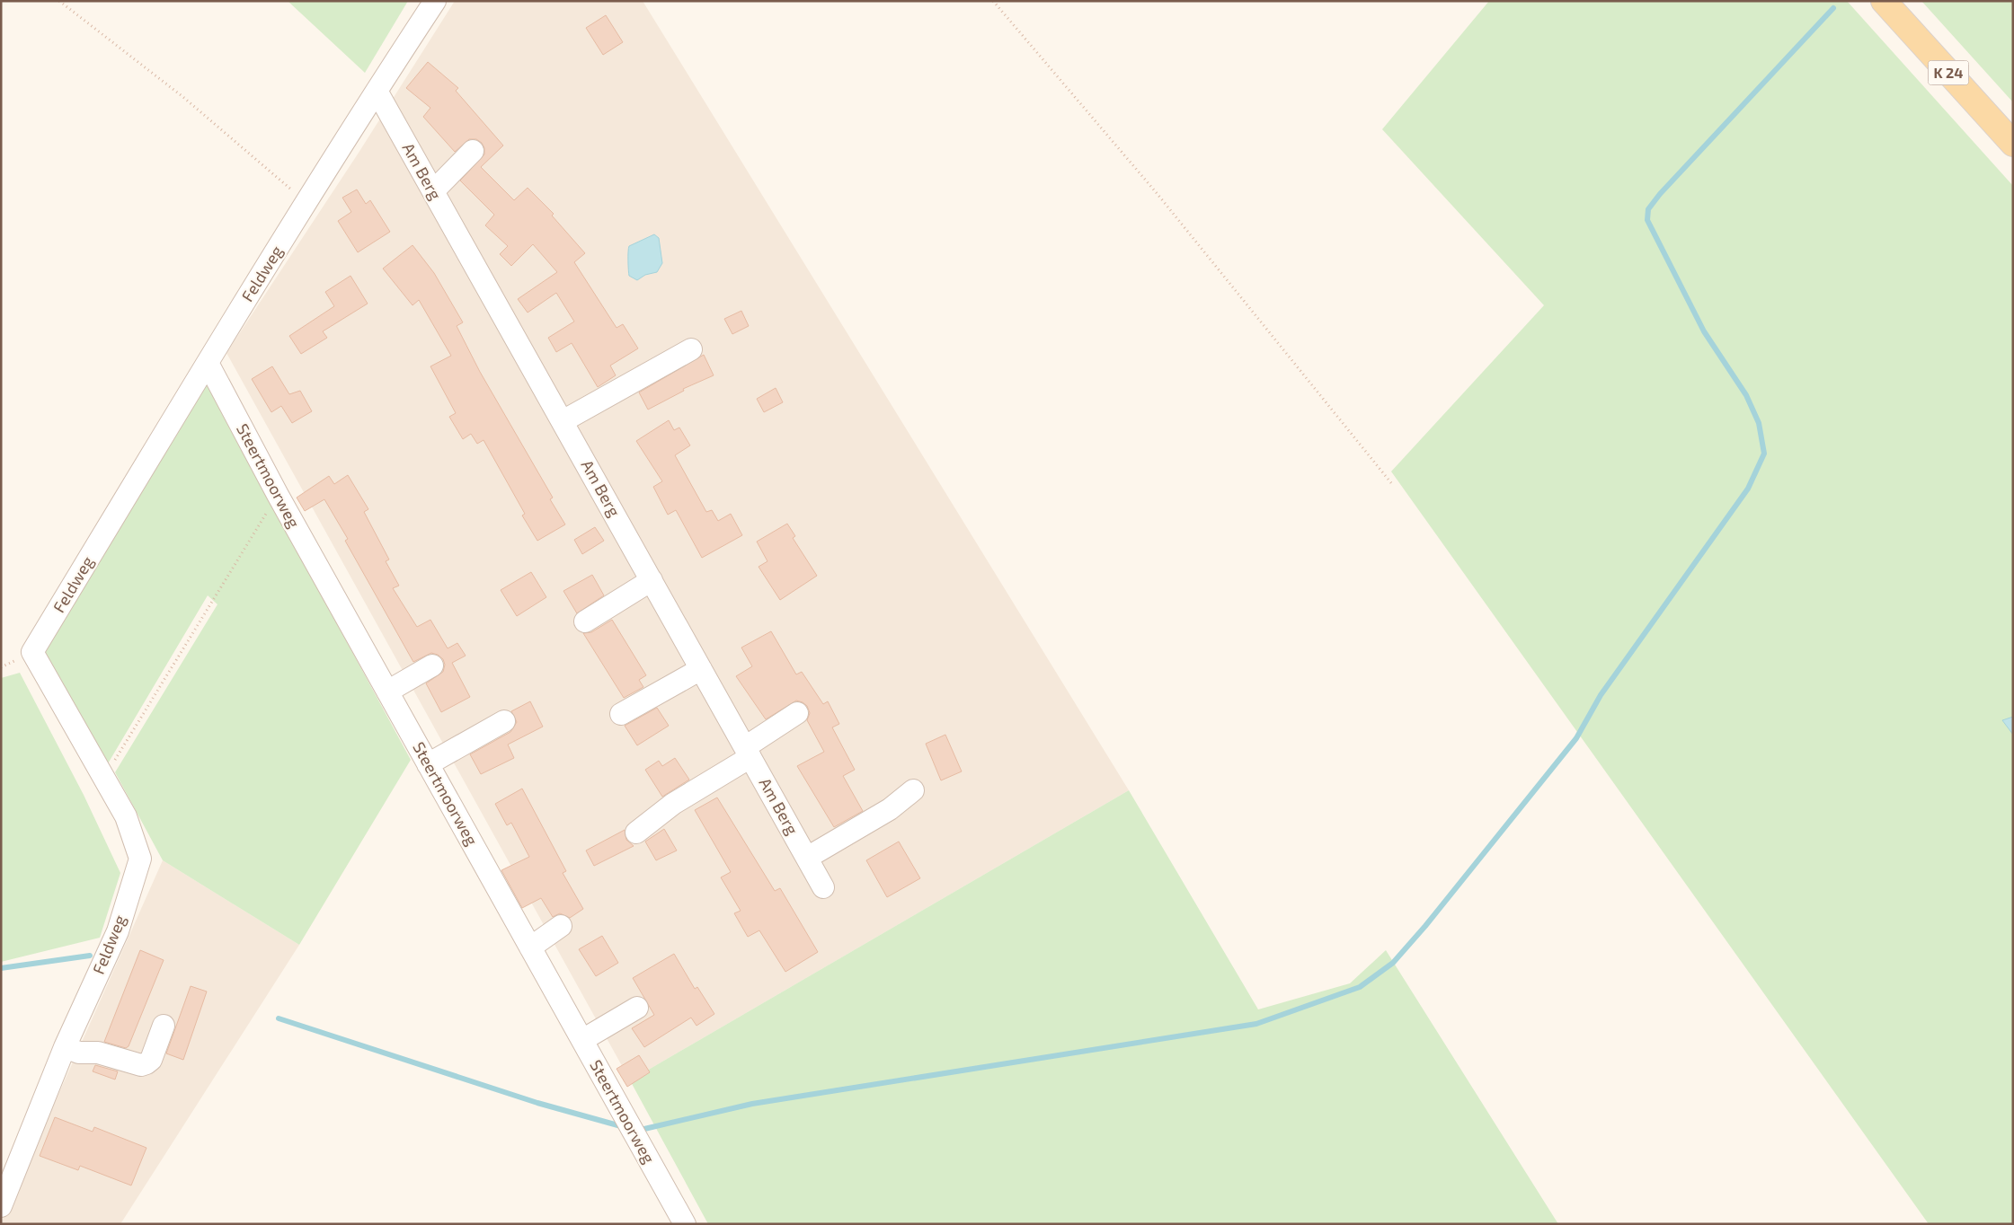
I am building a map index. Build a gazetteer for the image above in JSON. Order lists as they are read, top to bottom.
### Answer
{
  "streets": {
    "main road": ["K 24"],
    "street": ["Am Berg", "Feldweg", "Steertmoorweg"]
  },
  "crossings": [
    ["Am Berg", "Feldweg"],
    ["Feldweg", "Steertmoorweg"]
  ]
}
